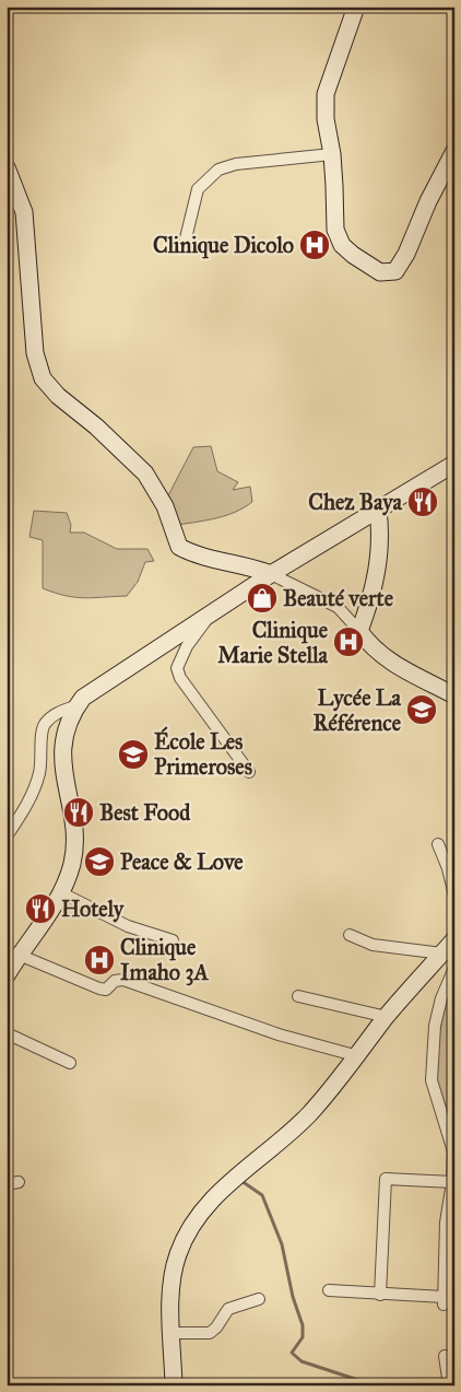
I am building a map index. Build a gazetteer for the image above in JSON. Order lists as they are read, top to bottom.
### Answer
{
  "places": {
    "hospital": ["Clinique Dicolo", "Clinique Marie Stella", "Clinique Imaho 3A"],
    "restaurant": ["Chez Baya", "Best Food", "Hotely"],
    "shop": ["Beauté verte"],
    "school or university": ["Lycée La Référence", "École Les Primeroses", "Peace & Love"]
  }
}
